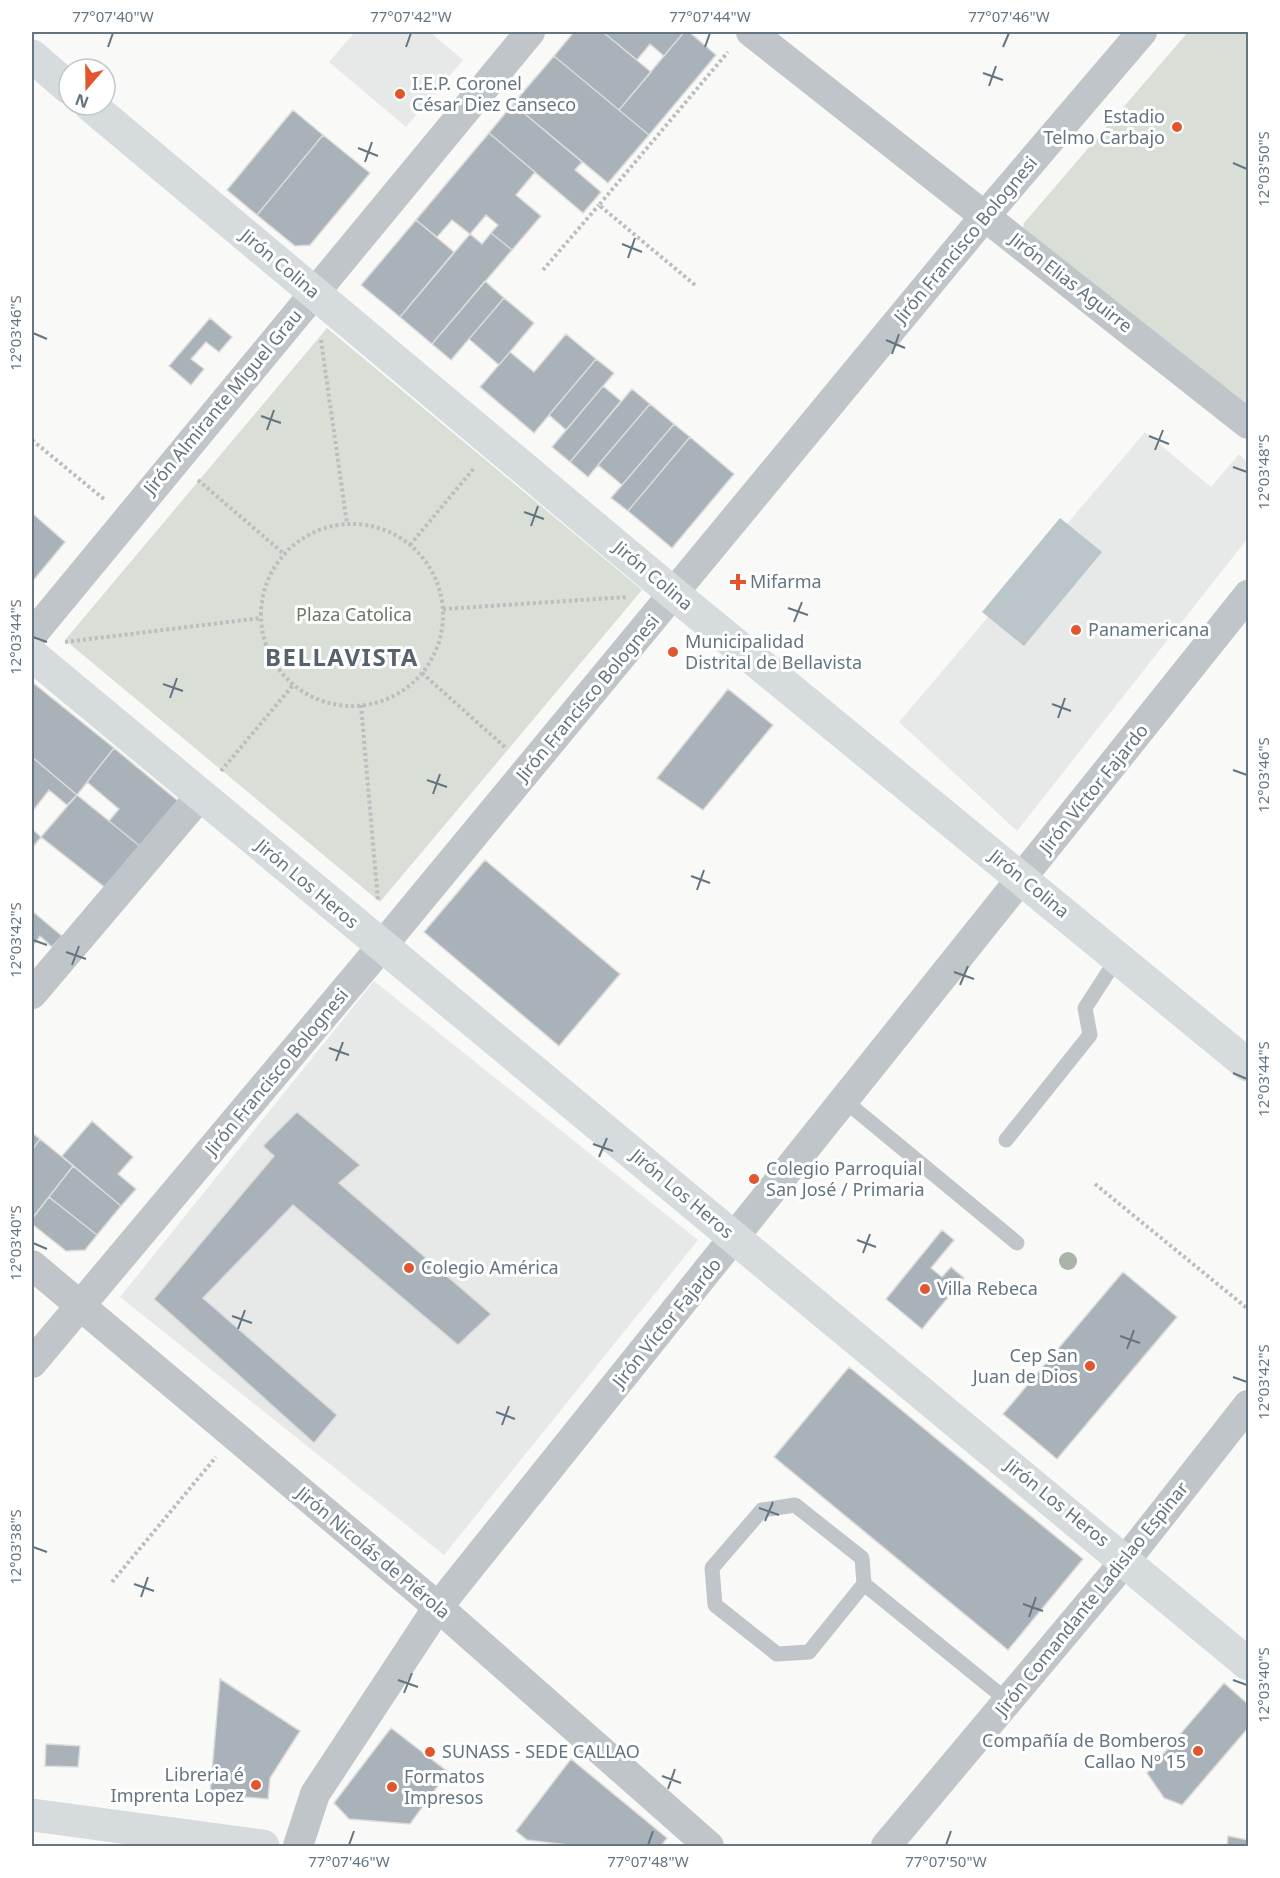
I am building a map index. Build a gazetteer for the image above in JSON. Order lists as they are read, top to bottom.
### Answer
{
  "streets": {
    "street": [
      "Jirón Francisco Bolognesi",
      "Jirón Colina",
      "Jirón Elias Aguirre",
      "Jirón Almirante Miguel Grau",
      "Jirón Víctor Fajardo",
      "Jirón Los Heros",
      "Jirón Nicolás de Piérola",
      "Jirón Comandante Ladislao Espinar"
    ]
  },
  "crossings": [
    ["Jirón Francisco Bolognesi", "Jirón Colina"],
    ["Jirón Francisco Bolognesi", "Jirón Elias Aguirre"],
    ["Jirón Francisco Bolognesi", "Jirón Los Heros"],
    ["Jirón Francisco Bolognesi", "Jirón Nicolás de Piérola"],
    ["Jirón Colina", "Jirón Almirante Miguel Grau"],
    ["Jirón Colina", "Jirón Víctor Fajardo"],
    ["Jirón Almirante Miguel Grau", "Jirón Los Heros"],
    ["Jirón Víctor Fajardo", "Jirón Los Heros"],
    ["Jirón Víctor Fajardo", "Jirón Nicolás de Piérola"],
    ["Jirón Los Heros", "Jirón Comandante Ladislao Espinar"]
  ],
  "districts": ["BELLAVISTA"],
  "parks": ["Plaza Catolica"],
  "places": {
    "other": [
      "I.E.P. Coronel César Diez Canseco",
      "Estadio Telmo Carbajo",
      "Panamericana",
      "Municipalidad Distrital de Bellavista",
      "Colegio Parroquial San José / Primaria",
      "Colegio América",
      "Villa Rebeca",
      "Cep San Juan de Dios",
      "Compañía de Bomberos Callao Nº 15",
      "SUNASS - SEDE CALLAO",
      "Libreria é Imprenta Lopez",
      "Formatos Impresos"
    ],
    "health": ["Mifarma"]
  },
  "north": "bottom",
  "coordinates": [
    "77°07'40\"W",
    "77°07'42\"W",
    "77°07'44\"W",
    "77°07'46\"W",
    "12°03'50\"S",
    "12°03'46\"S",
    "12°03'48\"S",
    "12°03'44\"S",
    "12°03'42\"S",
    "12°03'40\"S",
    "12°03'38\"S",
    "77°07'48\"W",
    "77°07'50\"W"
  ]
}
